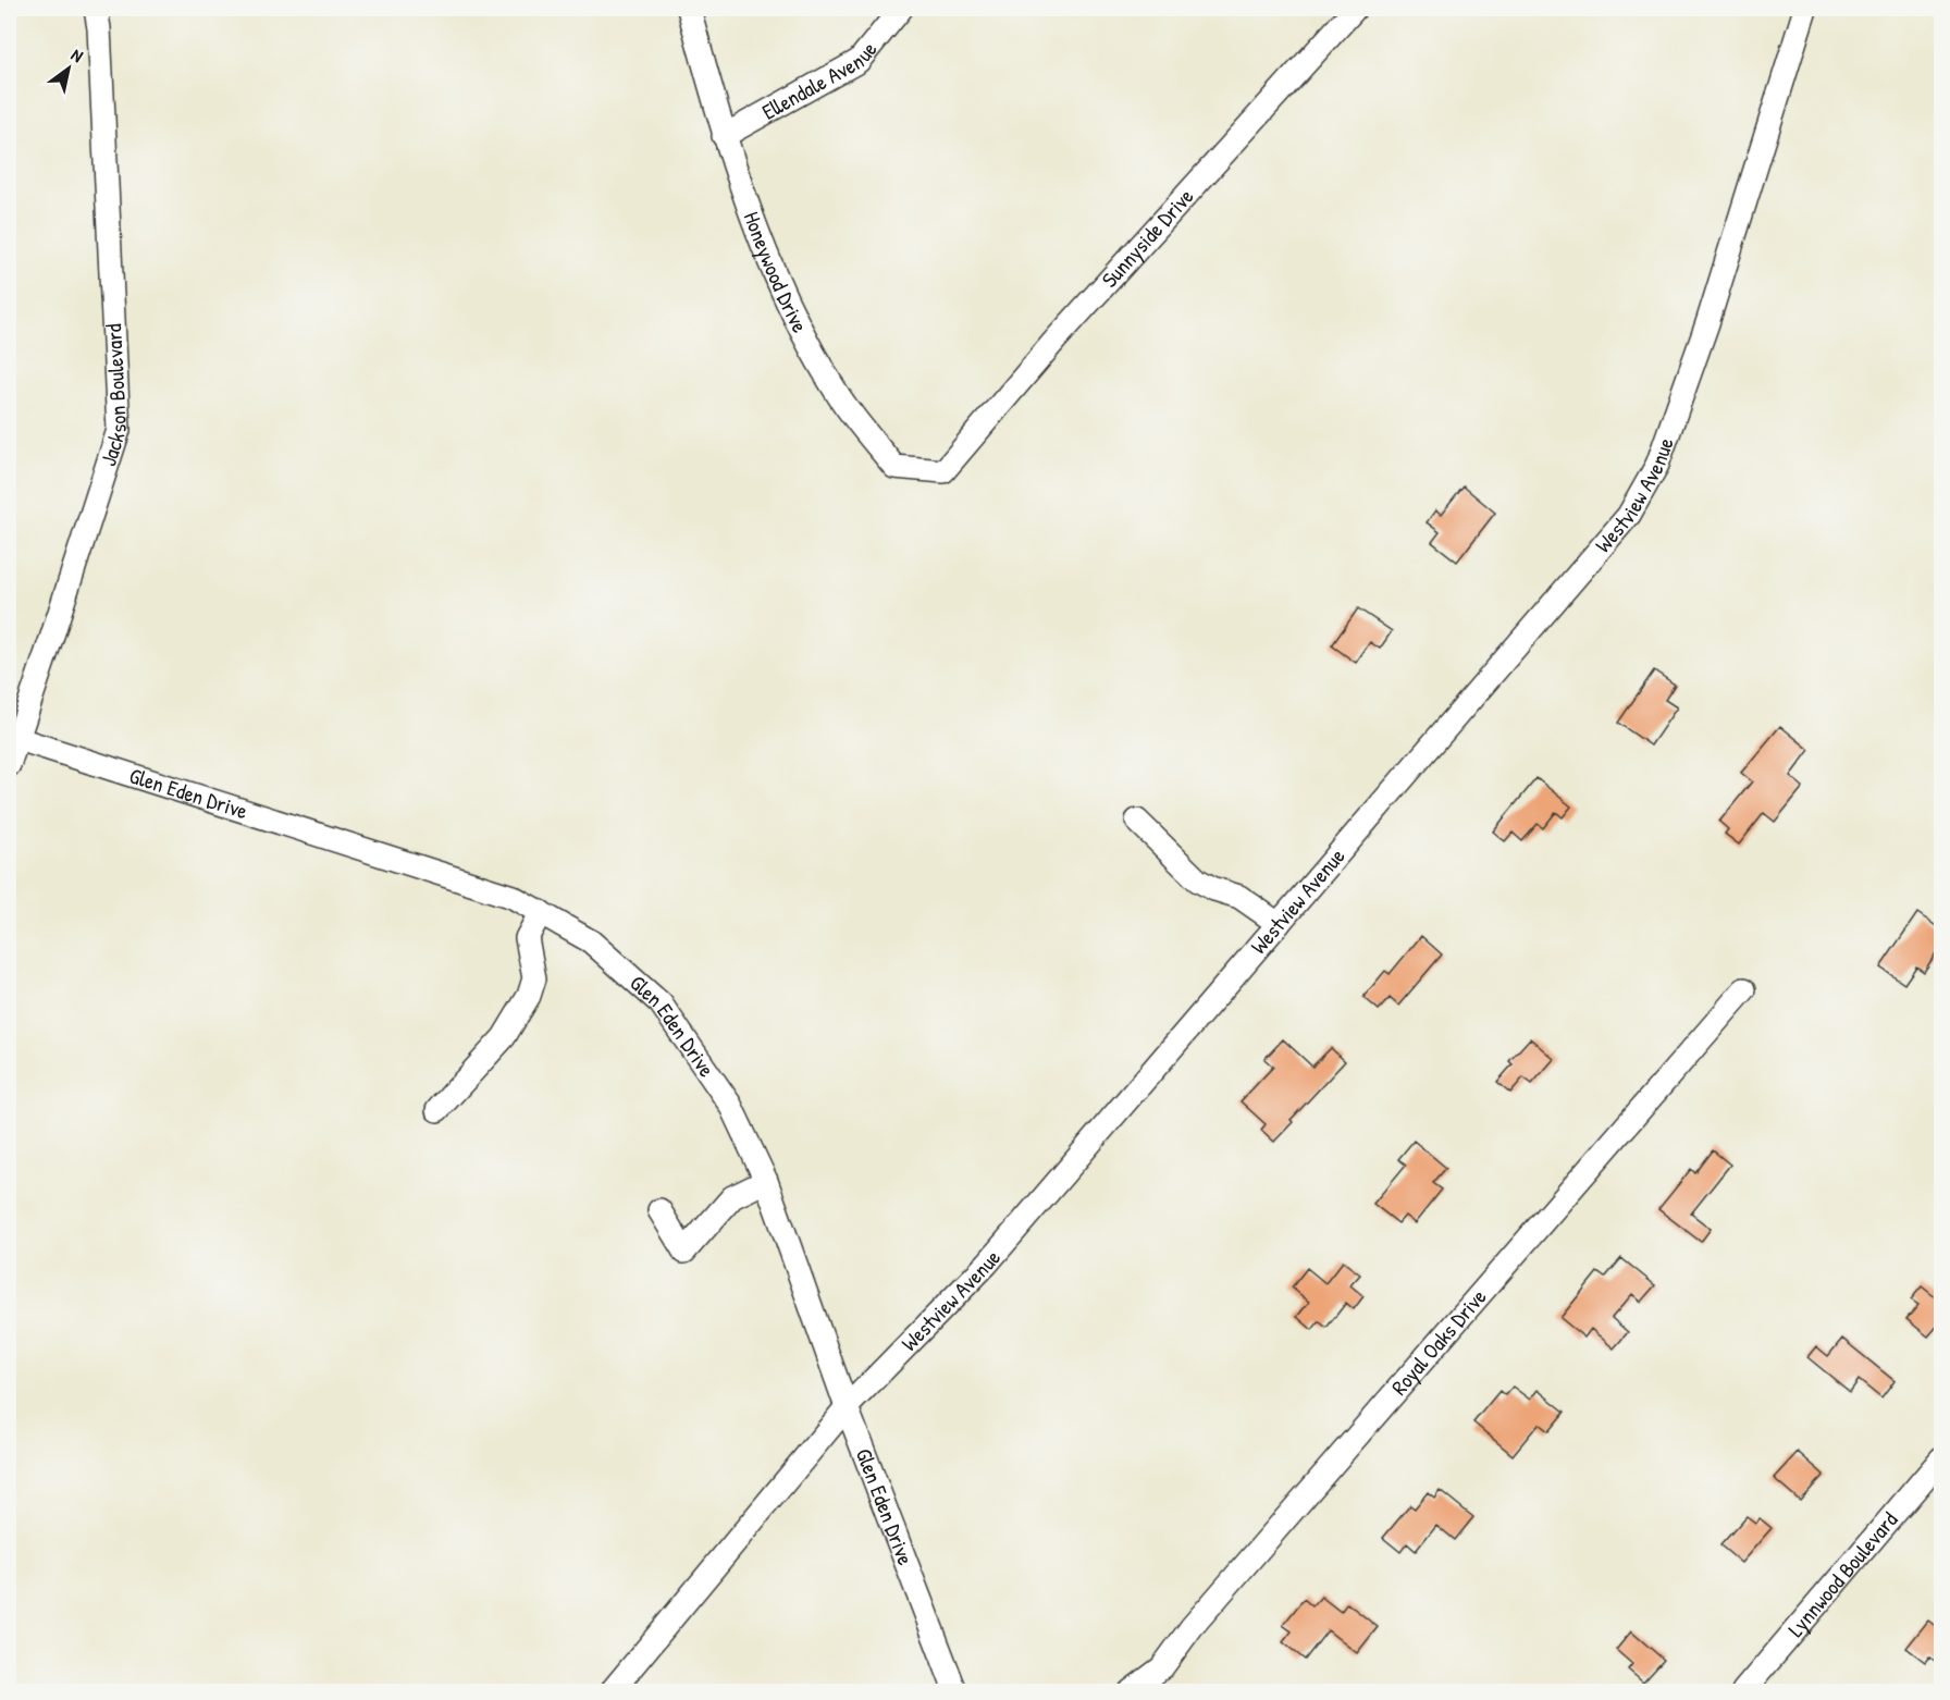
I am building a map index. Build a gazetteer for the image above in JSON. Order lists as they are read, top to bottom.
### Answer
{
  "streets": {
    "street": [
      "Ellendale Avenue",
      "Sunnyside Drive",
      "Honeywood Drive",
      "Jackson Boulevard",
      "Westview Avenue",
      "Glen Eden Drive",
      "Royal Oaks Drive",
      "Lynnwood Boulevard"
    ]
  },
  "crossings": [
    ["Ellendale Avenue", "Honeywood Drive"],
    ["Sunnyside Drive", "Honeywood Drive"],
    ["Jackson Boulevard", "Glen Eden Drive"],
    ["Westview Avenue", "Glen Eden Drive"]
  ],
  "north": "top right"
}
